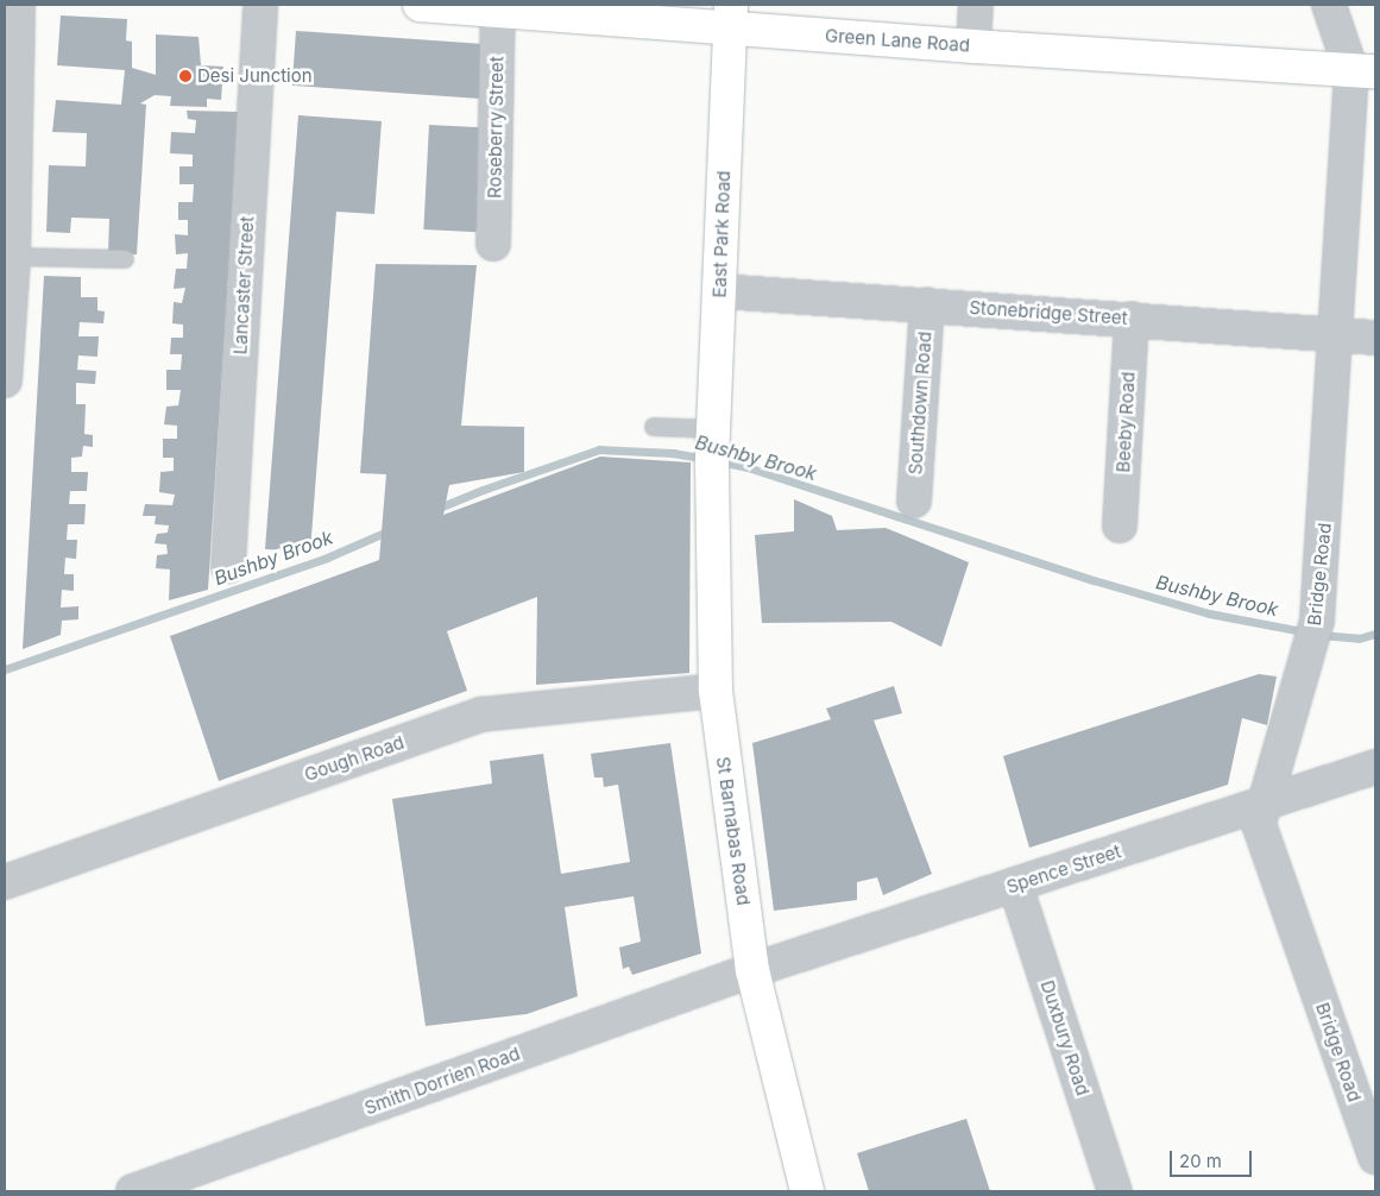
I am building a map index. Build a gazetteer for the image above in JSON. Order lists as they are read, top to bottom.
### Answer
{
  "streets": {
    "main road": ["Green Lane Road", "East Park Road", "St Barnabas Road"],
    "street": [
      "Roseberry Street",
      "Lancaster Street",
      "Stonebridge Street",
      "Southdown Road",
      "Beeby Road",
      "Bridge Road",
      "Gough Road",
      "Spence Street",
      "Duxbury Road",
      "Smith Dorrien Road"
    ]
  },
  "crossings": [
    ["Green Lane Road", "Roseberry Street"],
    ["Green Lane Road", "East Park Road"],
    ["Green Lane Road", "Bridge Road"],
    ["East Park Road", "Stonebridge Street"],
    ["East Park Road", "St Barnabas Road"],
    ["Stonebridge Street", "Southdown Road"],
    ["Stonebridge Street", "Beeby Road"],
    ["Stonebridge Street", "Bridge Road"],
    ["Bridge Road", "Spence Street"],
    ["Gough Road", "St Barnabas Road"],
    ["St Barnabas Road", "Spence Street"],
    ["St Barnabas Road", "Smith Dorrien Road"],
    ["Spence Street", "Duxbury Road"],
    ["Spence Street", "Smith Dorrien Road"]
  ],
  "water": ["Bushby Brook"],
  "places": ["Desi Junction"],
  "scale_bar": "20 m"
}
